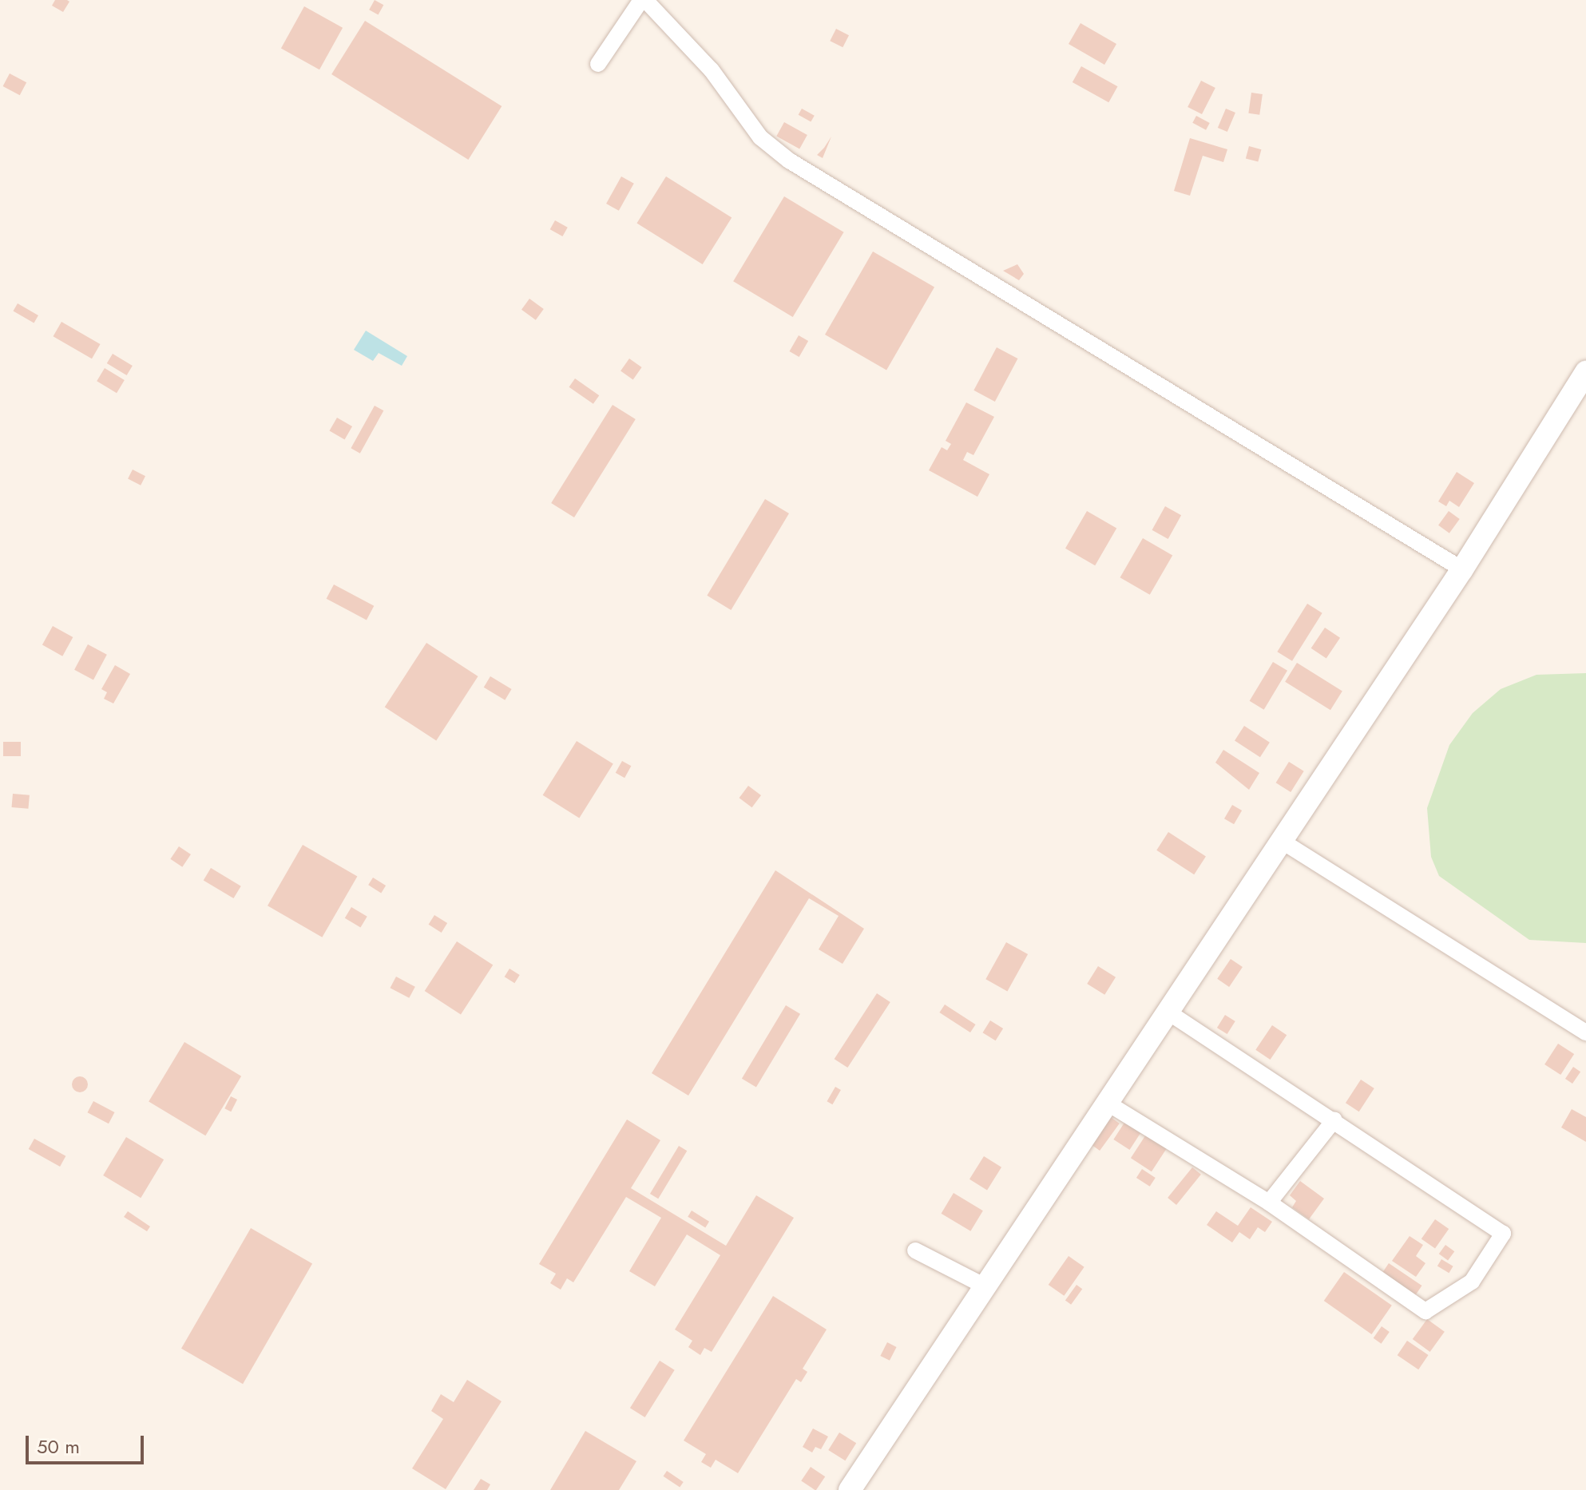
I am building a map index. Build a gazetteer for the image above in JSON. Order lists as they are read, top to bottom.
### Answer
{
  "scale_bar": "50 m"
}
